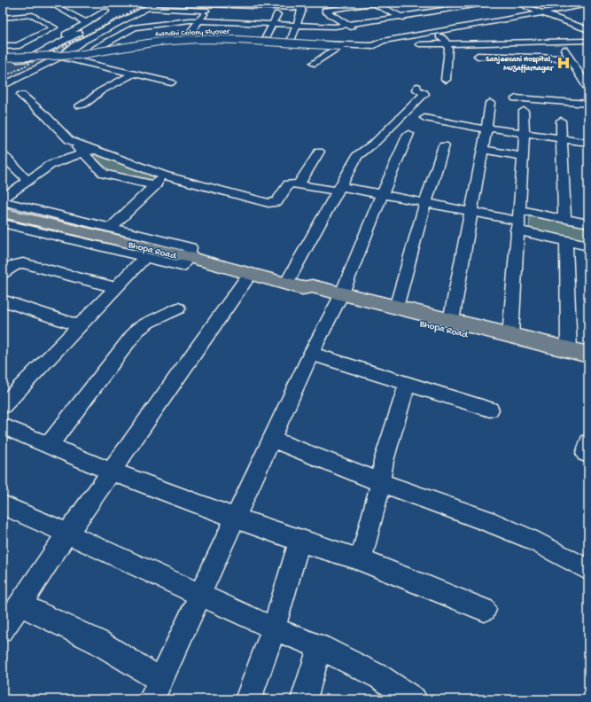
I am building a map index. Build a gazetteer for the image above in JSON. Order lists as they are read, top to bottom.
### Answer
{
  "streets": {
    "main road": ["Bhopa Road"],
    "street": ["Gandhi Colony Flyover"]
  },
  "places": {
    "hospital": ["Sanjeevani Hospital, Muzaffarnagar"]
  }
}
